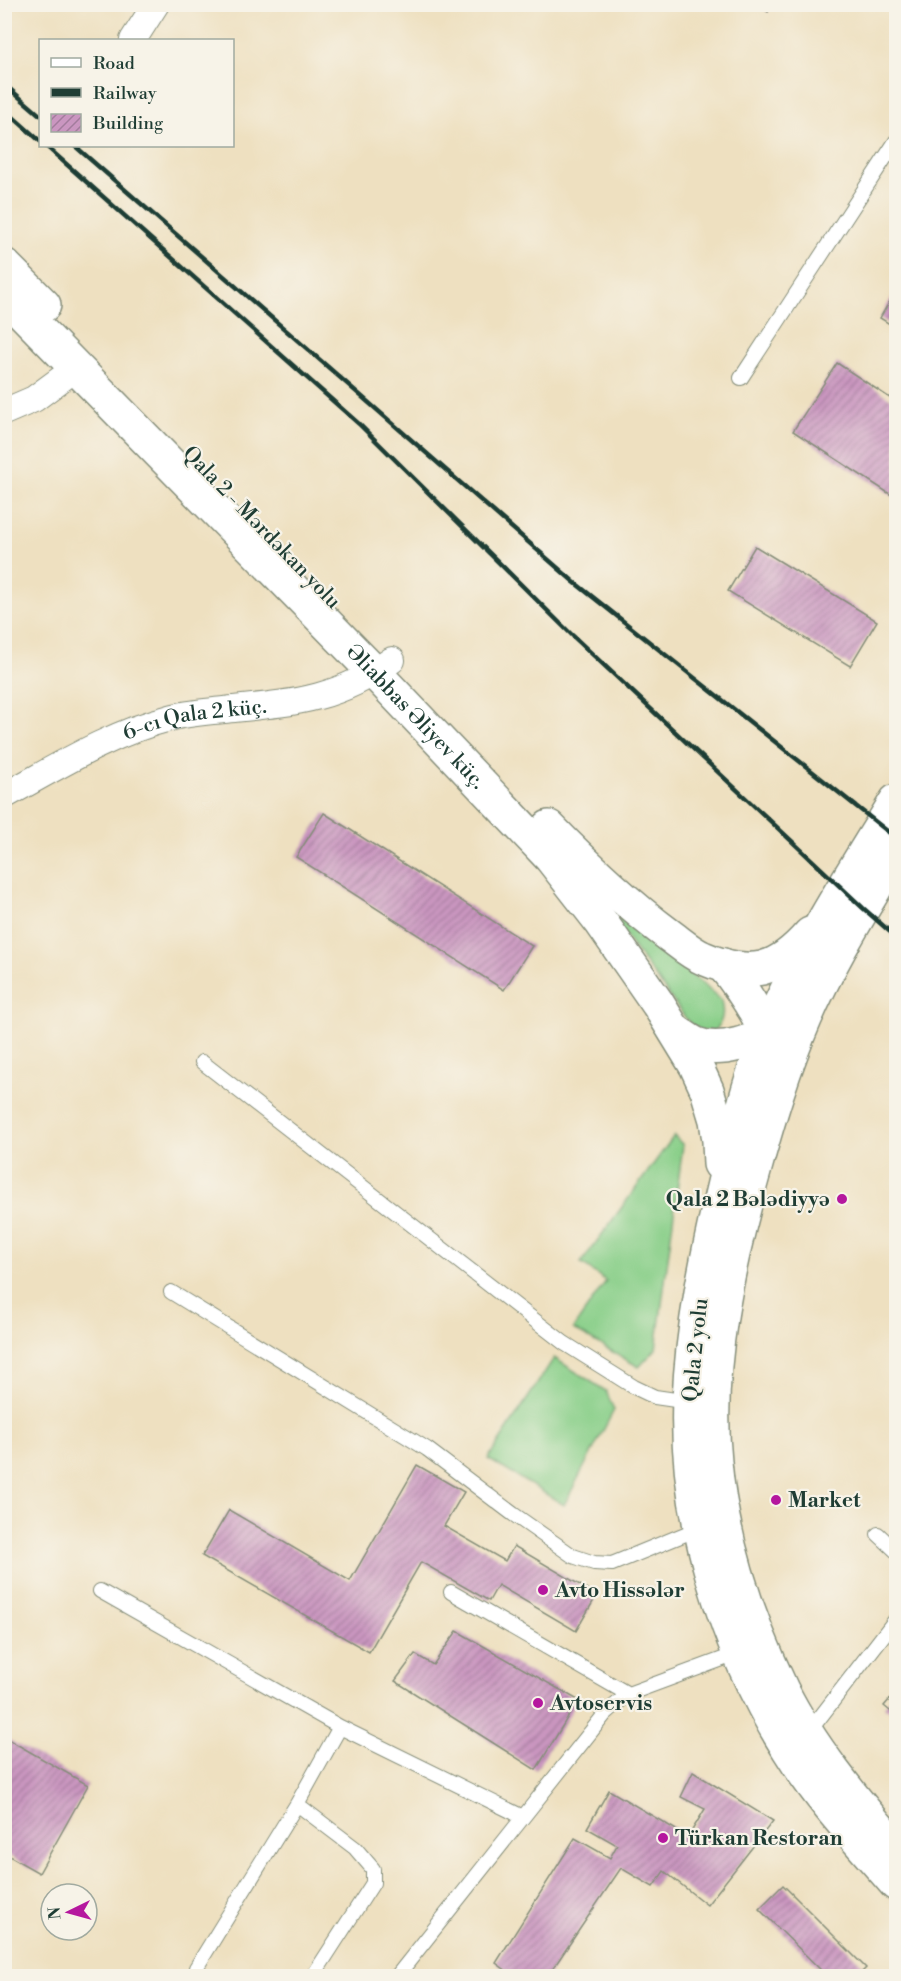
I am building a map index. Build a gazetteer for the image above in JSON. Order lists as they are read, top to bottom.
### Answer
{
  "streets": {
    "main road": ["Qala 2 - Mərdəkan yolu", "Əliabbas Əliyev küç.", "Qala 2 yolu"],
    "street": ["6-cı Qala 2 küç."]
  },
  "crossings": [
    ["Qala 2 - Mərdəkan yolu", "Əliabbas Əliyev küç."],
    ["Qala 2 - Mərdəkan yolu", "6-cı Qala 2 küç."],
    ["Əliabbas Əliyev küç.", "6-cı Qala 2 küç."],
    ["Əliabbas Əliyev küç.", "Qala 2 yolu"]
  ],
  "places": [
    "Qala 2 Bələdiyyə",
    "Market",
    "Avto Hissələr",
    "Avtoservis",
    "Türkan Restoran"
  ],
  "legend": ["Road", "Railway", "Building"],
  "north": "left"
}
